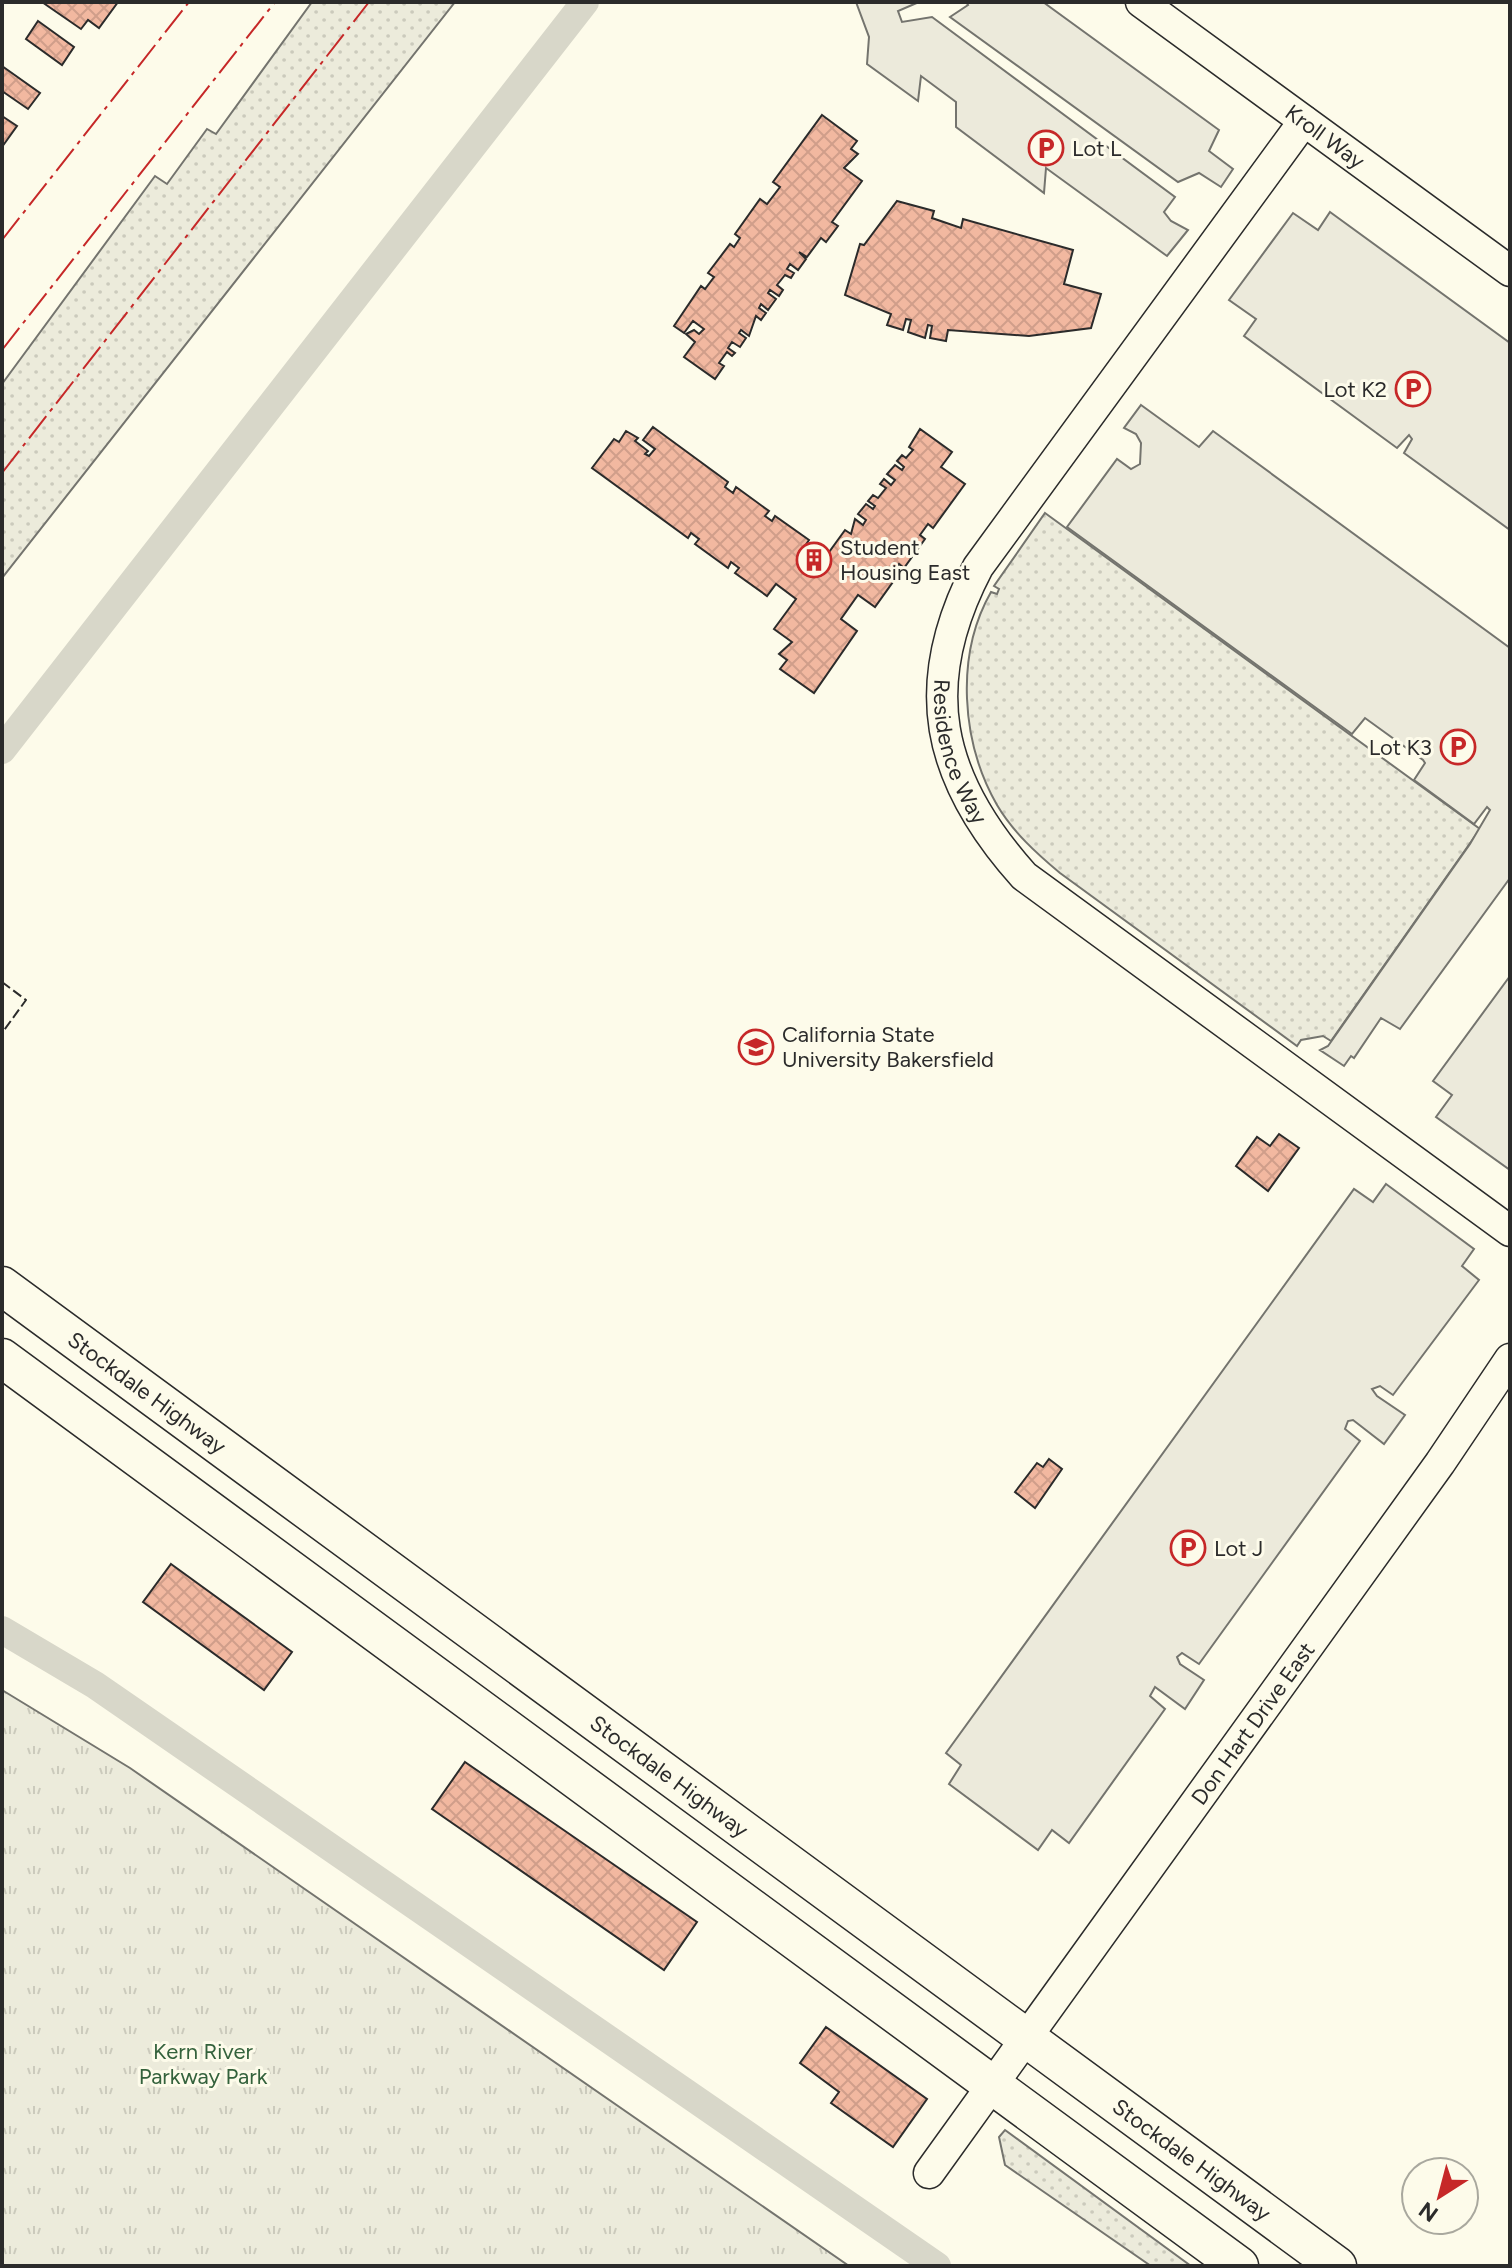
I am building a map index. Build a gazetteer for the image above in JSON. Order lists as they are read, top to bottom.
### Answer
{
  "streets": {
    "main road": ["Stockdale Highway"],
    "street": ["Kroll Way", "Residence Way", "Don Hart Drive East"]
  },
  "crossings": [
    ["Kroll Way", "Residence Way"],
    ["Stockdale Highway", "Don Hart Drive East"]
  ],
  "parks": ["Kern River Parkway Park"],
  "places": {
    "parking": [
      "Lot L",
      "Lot K2",
      "Lot K3",
      "Lot J"
    ],
    "building": ["Student Housing East"],
    "school or university": ["California State University Bakersfield"]
  },
  "north": "bottom left"
}
